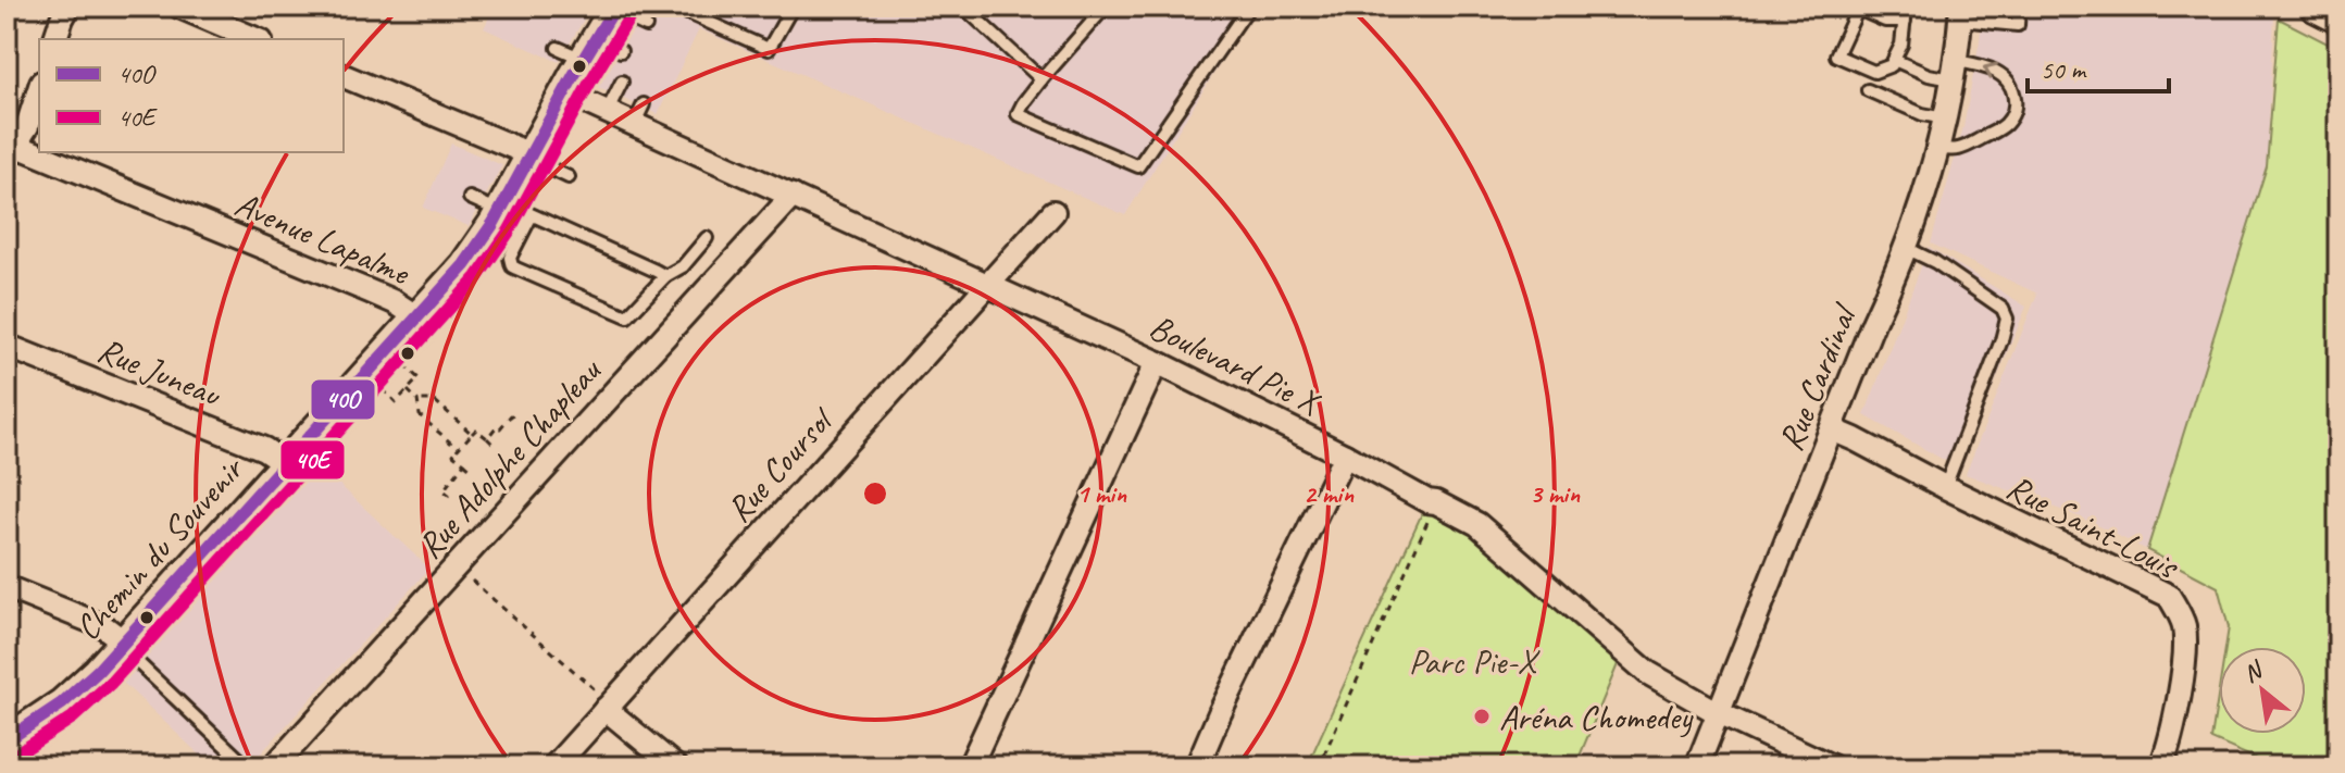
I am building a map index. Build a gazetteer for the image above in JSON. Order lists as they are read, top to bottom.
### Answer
{
  "streets": {
    "street": [
      "Avenue Lapalme",
      "Boulevard Pie X",
      "Rue Juneau",
      "Rue Cardinal",
      "Rue Adolphe Chapleau",
      "Rue Coursol",
      "Rue Saint-Louis",
      "Chemin du Souvenir"
    ]
  },
  "crossings": [
    ["Avenue Lapalme", "Chemin du Souvenir"],
    ["Boulevard Pie X", "Rue Cardinal"],
    ["Boulevard Pie X", "Rue Adolphe Chapleau"],
    ["Boulevard Pie X", "Rue Coursol"],
    ["Boulevard Pie X", "Chemin du Souvenir"],
    ["Rue Juneau", "Chemin du Souvenir"],
    ["Rue Cardinal", "Rue Saint-Louis"]
  ],
  "parks": ["Parc Pie-X"],
  "places": ["Aréna Chomedey"],
  "lines": ["transit line 40O", "transit line 40E"],
  "legend": ["40O", "40E"],
  "scale_bar": "50 m",
  "north": "top left",
  "rings": ["1 min", "2 min", "3 min"]
}
